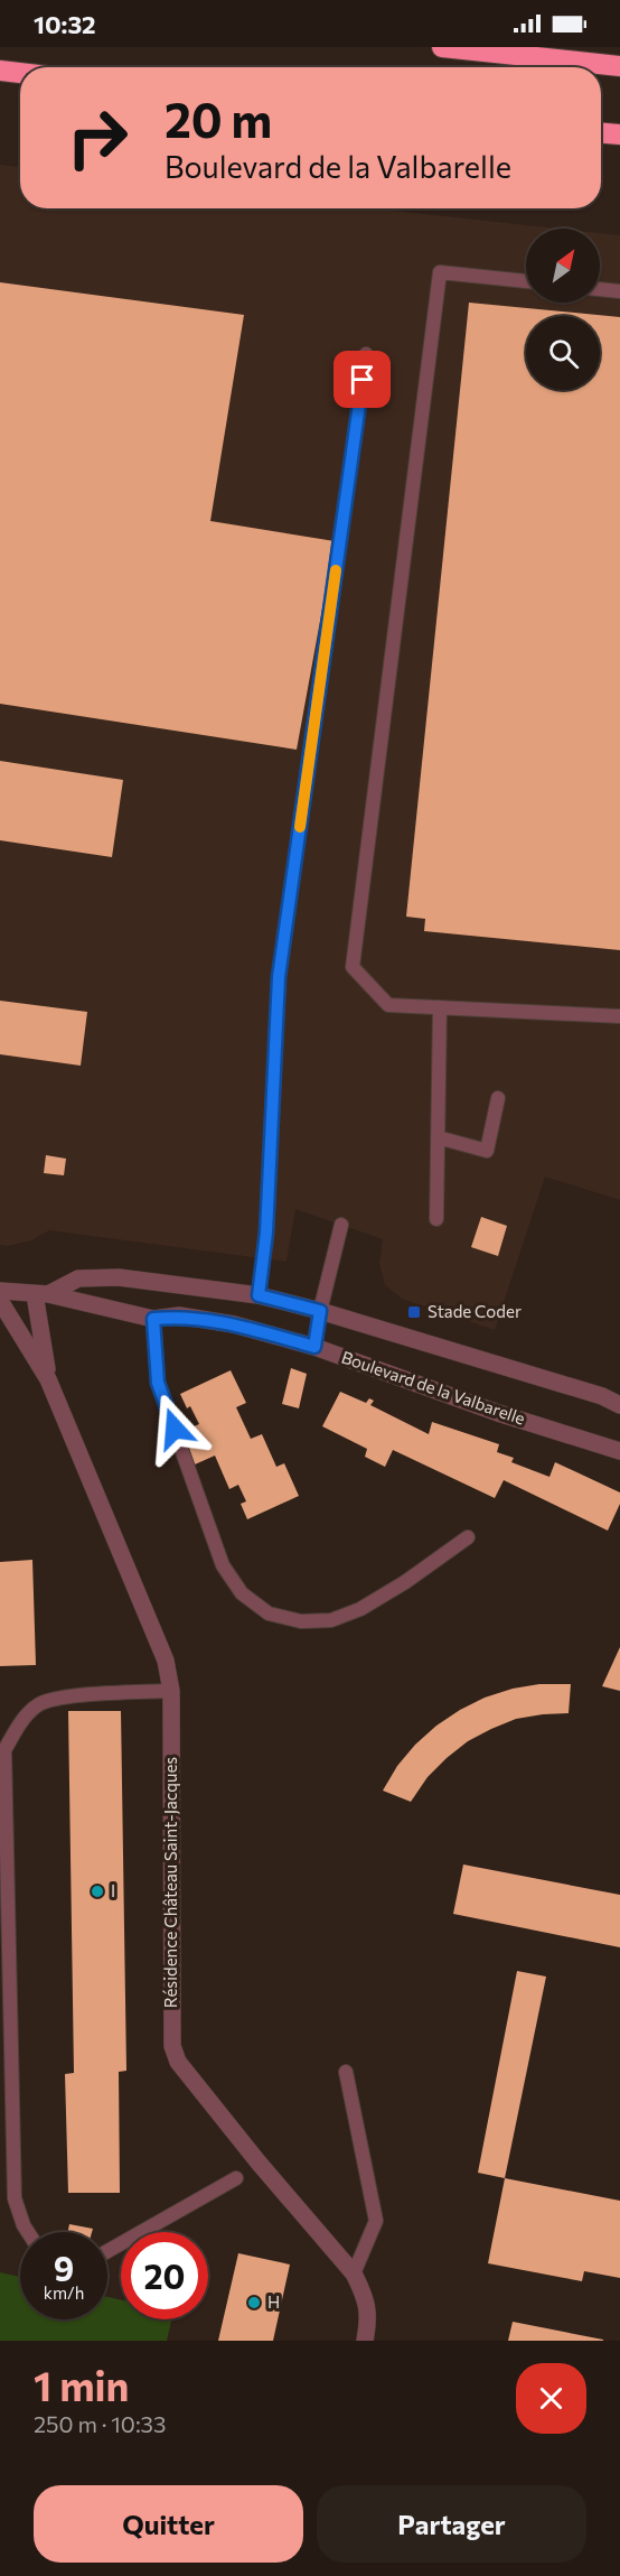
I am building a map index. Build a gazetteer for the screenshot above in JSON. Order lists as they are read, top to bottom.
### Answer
{
  "streets": {
    "street": ["Boulevard de la Valbarelle", "Résidence Château Saint-Jacques"]
  },
  "crossings": [
    ["Boulevard de la Valbarelle", "Résidence Château Saint-Jacques"]
  ],
  "places": {
    "transit": ["Stade Coder"],
    "other": ["I", "H"]
  },
  "north": "top right",
  "page": {
    "status": "10:32",
    "turn": ["20 m", "Boulevard de la Valbarelle"],
    "speed": "9 km/h",
    "limit": "20",
    "heading": ["1 min", "250 m · 10:33"],
    "buttons": ["Quitter", "Partager"]
  }
}
